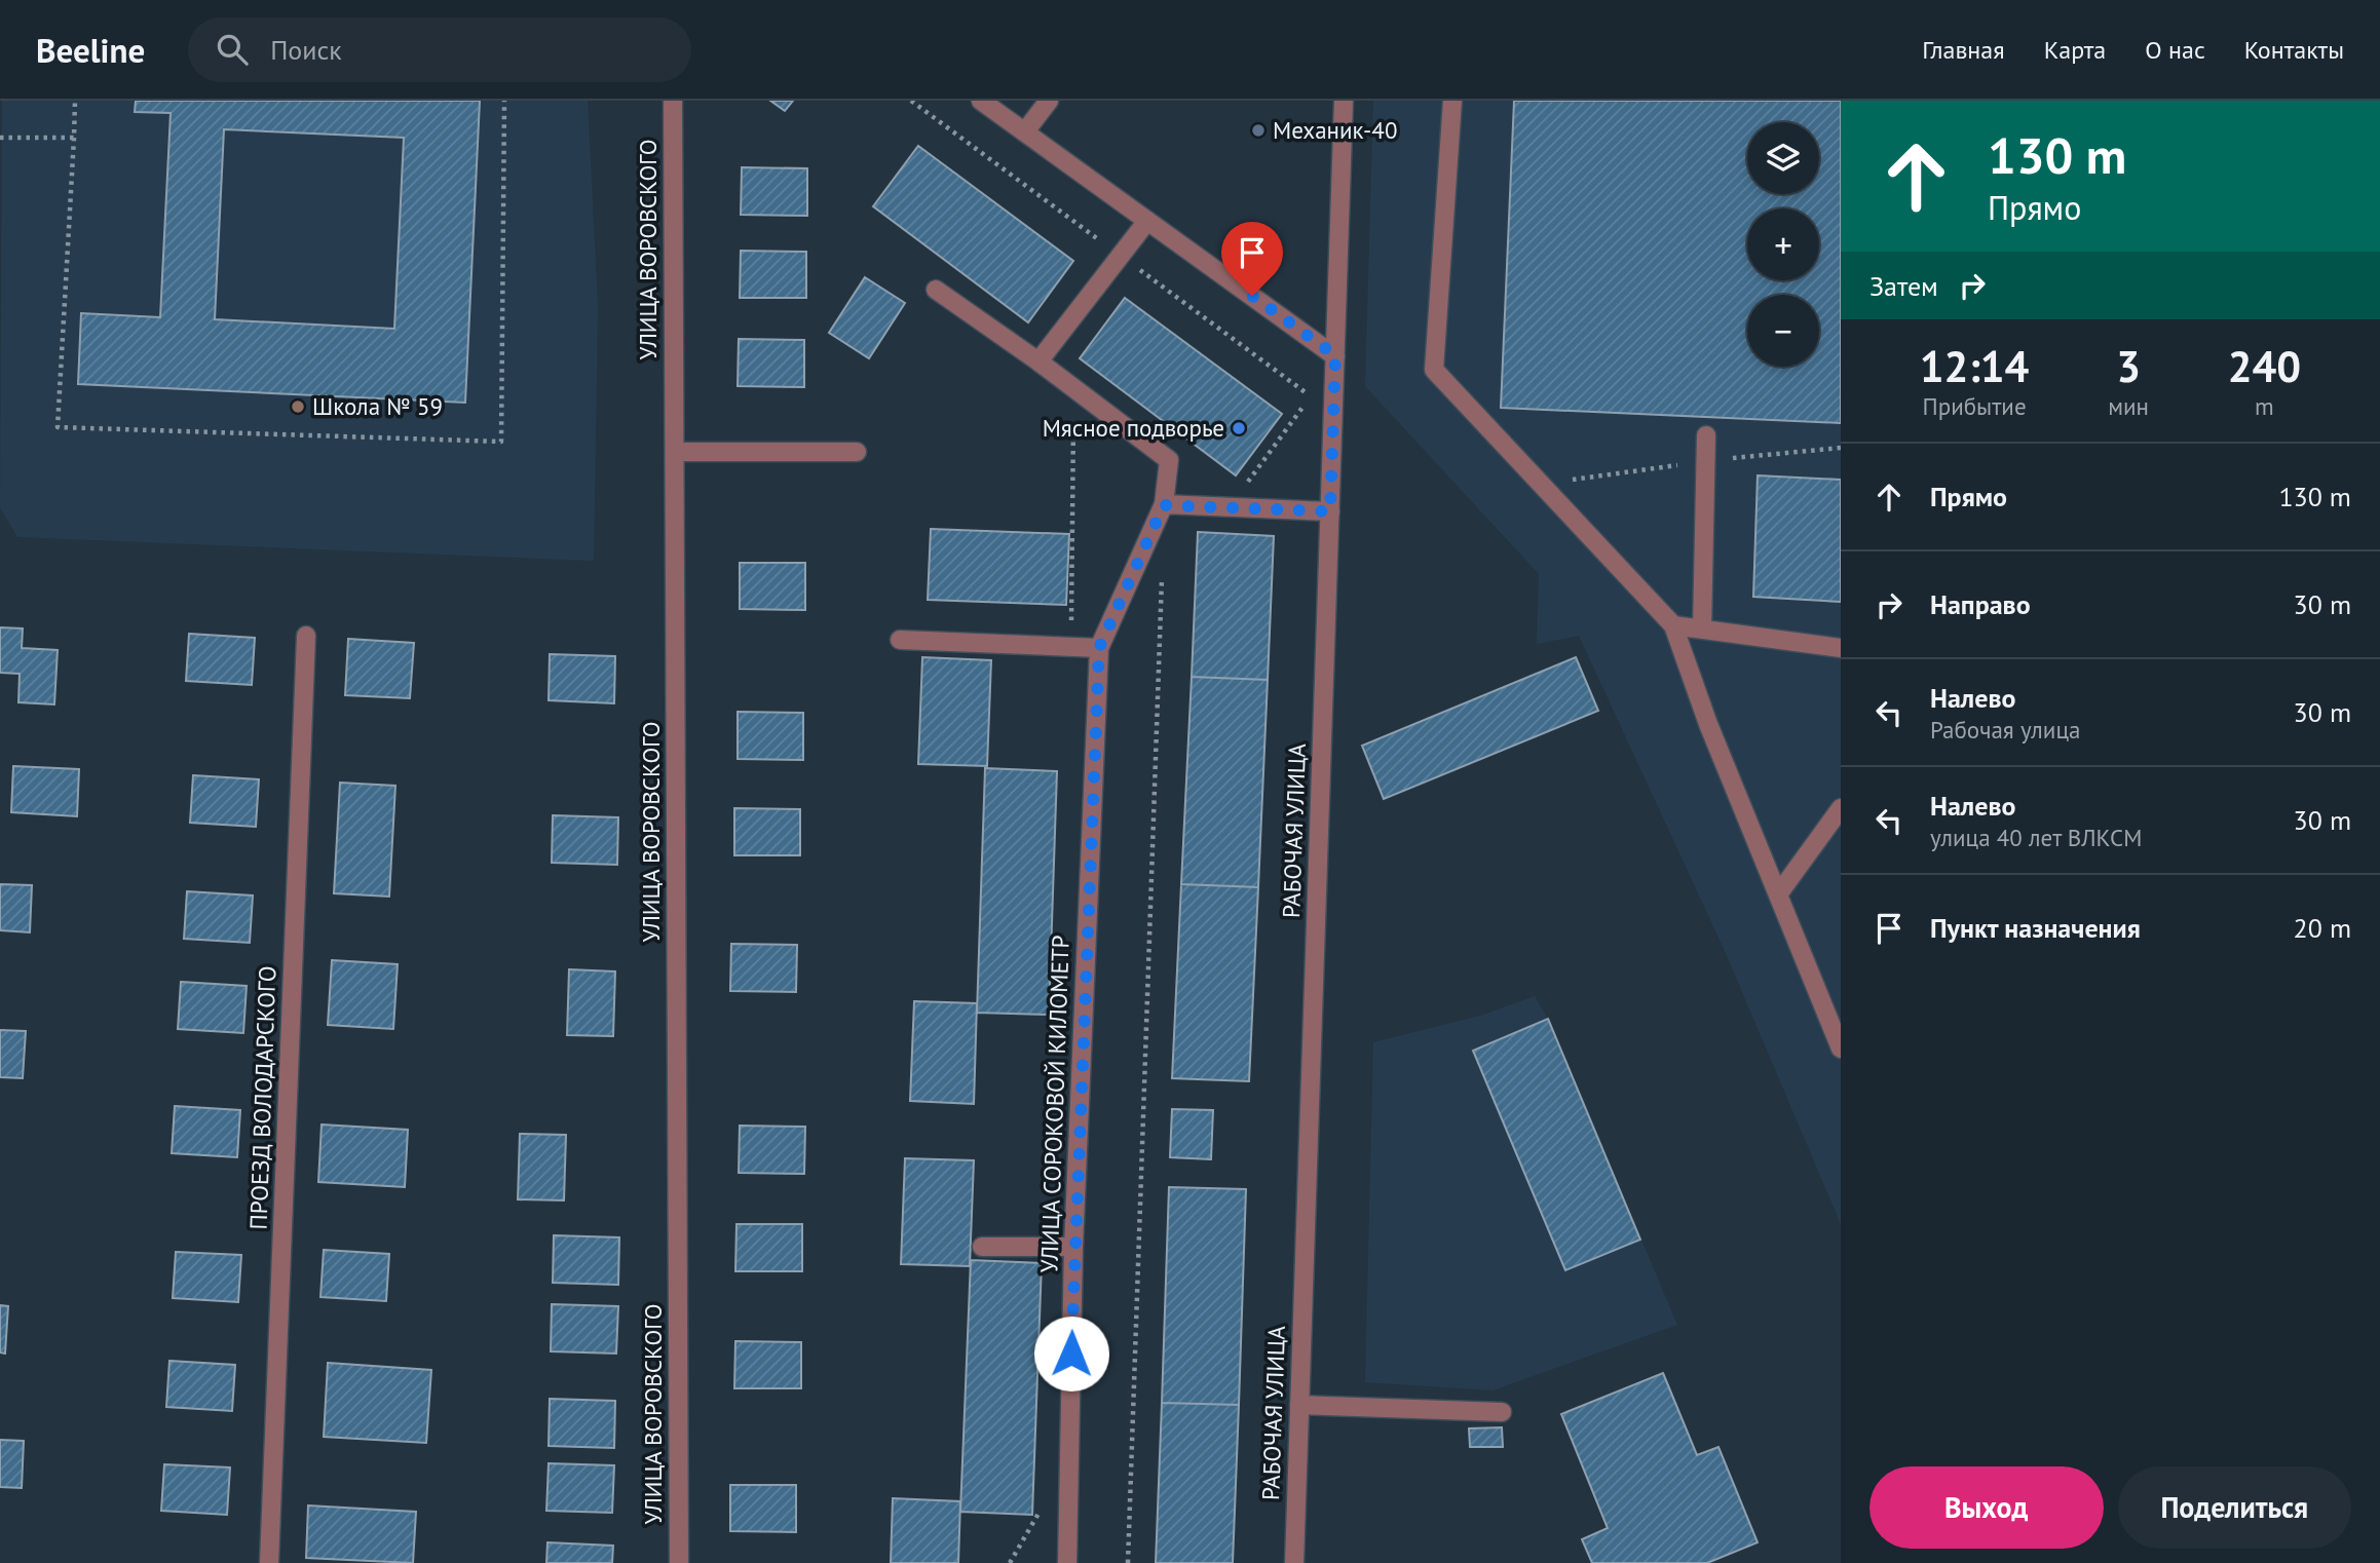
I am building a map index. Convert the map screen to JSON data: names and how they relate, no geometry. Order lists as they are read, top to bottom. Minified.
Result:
{"streets":{"street":["УЛИЦА ВОРОВСКОГО","РАБОЧАЯ УЛИЦА","ПРОЕЗД ВОЛОДАРСКОГО","УЛИЦА СОРОКОВОЙ КИЛОМЕТР"]},"places":["Механик-40","Школа № 59","Мясное подворье"],"page":{"header":"Beeline","search":"Поиск","nav":["Главная","Карта","О нас","Контакты"],"turn":["130 m","Прямо"],"map_buttons":["+","−"],"then":"Затем","eta":["12:14","Прибытие","3","мин","240","m"],"list":[{"name":"Прямо","value":"130 m"},{"name":"Направо","value":"30 m"},{"name":"Налево","note":"Рабочая улица","value":"30 m"},{"name":"Налево","note":"улица 40 лет ВЛКСМ","value":"30 m"},{"name":"Пункт назначения","value":"20 m"}],"buttons":["Выход","Поделиться"]}}
